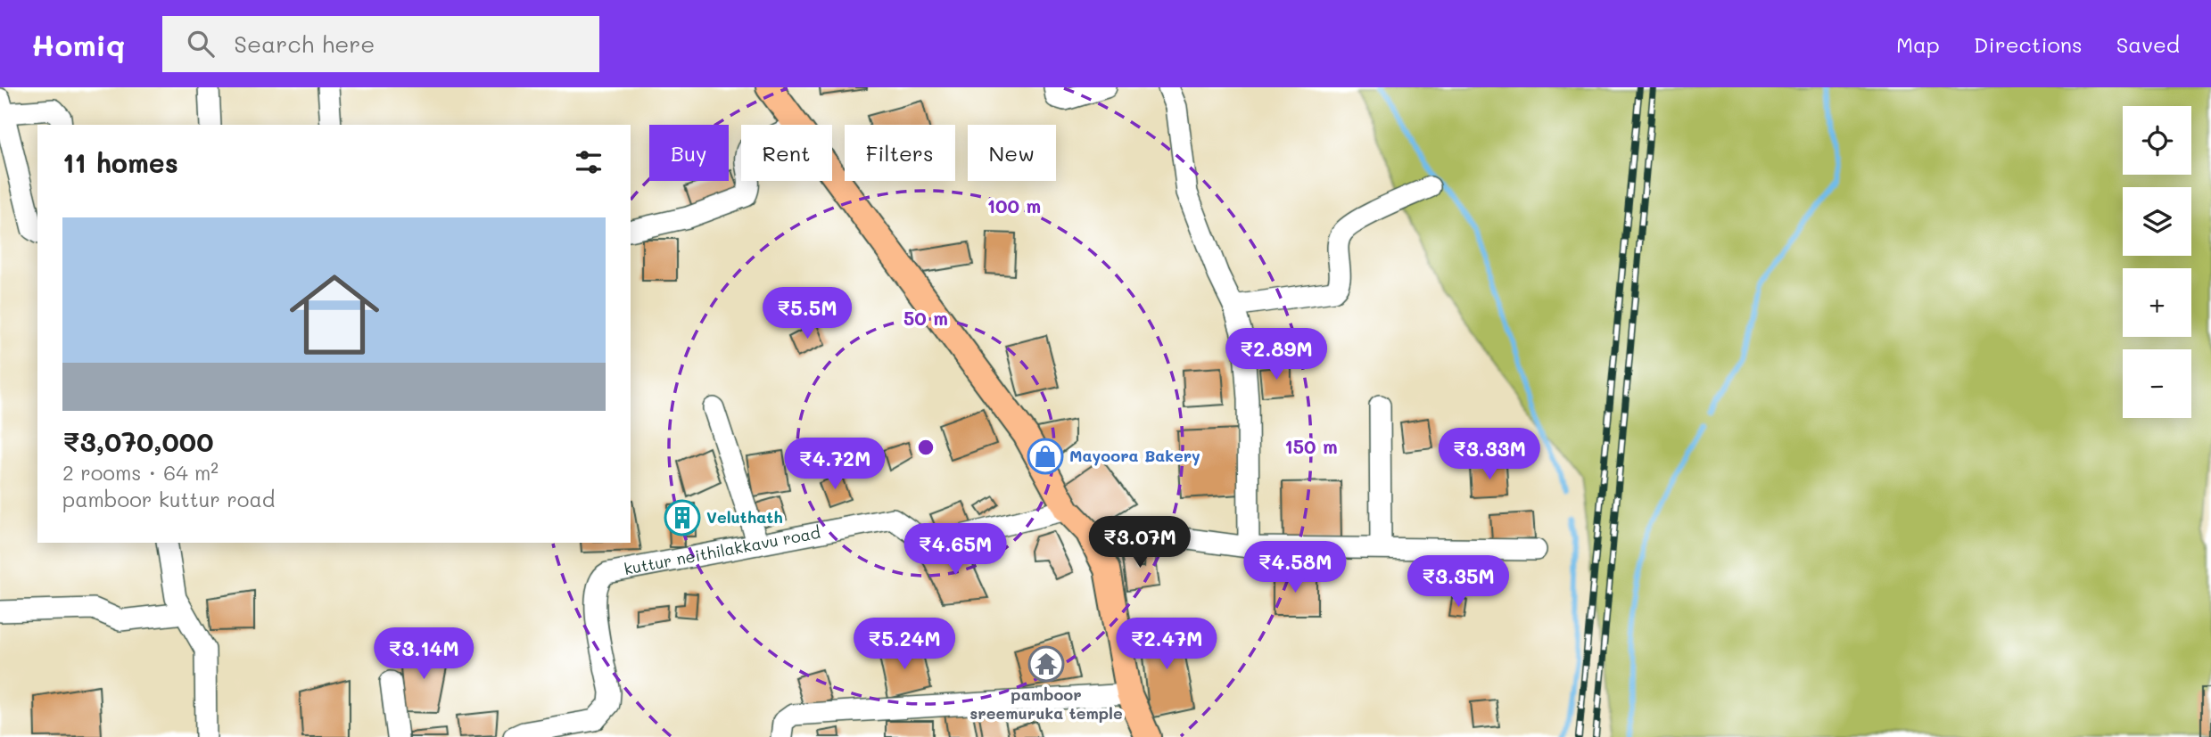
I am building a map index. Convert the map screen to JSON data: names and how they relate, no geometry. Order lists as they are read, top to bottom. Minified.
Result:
{"streets":{"street":["kuttur neithilakkavu road"]},"places":{"shop":["Mayoora Bakery"],"building":["Veluthath"],"temple":["pamboor sreemuruka temple"]},"page":{"header":"Homiq","search":"Search here","nav":["Map","Directions","Saved"],"map_buttons":["+","−"],"chip":["Buy","Rent","Filters","New"],"heading":"11 homes","list":[{"name":"₹3,070,000","note":"2 rooms · 64 m² · pamboor kuttur road"}],"price":["₹5.5M","₹2.89M","₹3.33M","₹4.72M","₹3.07M","₹4.65M","₹4.58M","₹3.35M","₹5.24M","₹2.47M","₹3.14M"]},"rings":["100 m","50 m","150 m"]}
